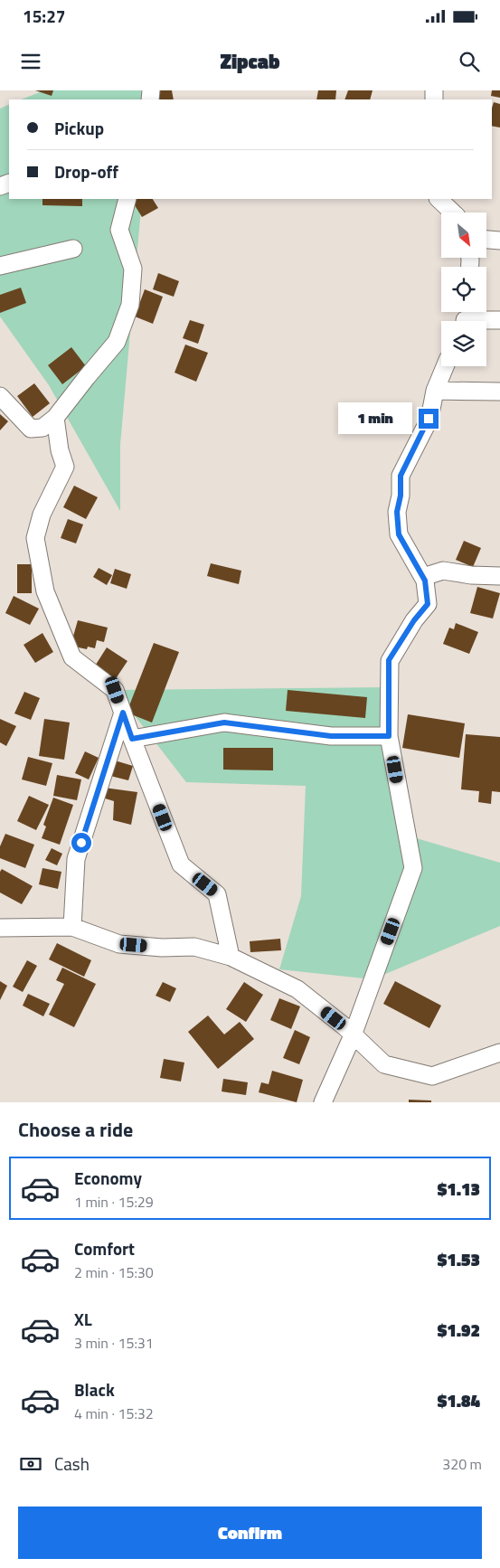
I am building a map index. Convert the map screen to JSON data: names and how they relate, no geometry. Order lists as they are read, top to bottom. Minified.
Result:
{"north":"bottom right","page":{"status":"15:27","header":"Zipcab","banner":["Pickup","Drop-off"],"bubble":"1 min","heading":"Choose a ride","list":[{"name":"Economy","note":"1 min · 15:29","value":"$1.13"},{"name":"Comfort","note":"2 min · 15:30","value":"$1.53"},{"name":"XL","note":"3 min · 15:31","value":"$1.92"},{"name":"Black","note":"4 min · 15:32","value":"$1.84"}],"pay":["Cash","320 m"],"buttons":"Confirm"}}
